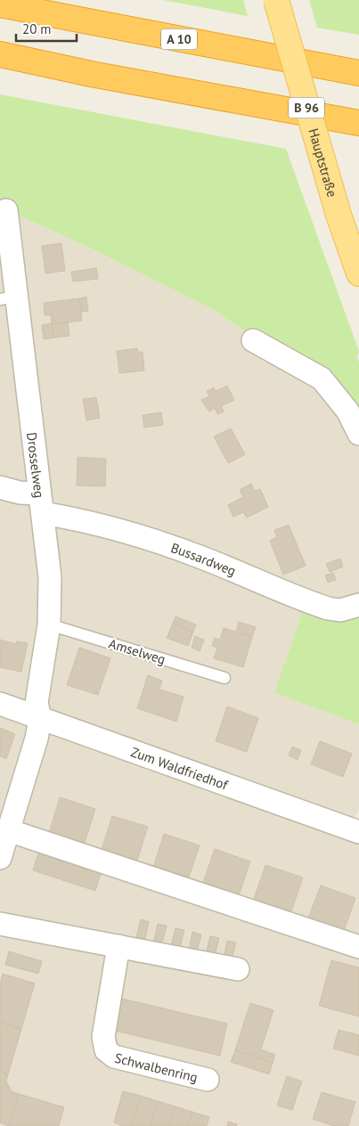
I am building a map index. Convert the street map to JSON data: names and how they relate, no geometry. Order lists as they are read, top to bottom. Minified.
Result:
{"streets":{"highway":["A 10"],"main road":["B 96","Hauptstraße"],"street":["Drosselweg","Bussardweg","Zum Waldfriedhof","Schwalbenring"],"lane":["Amselweg"]},"crossings":[["Drosselweg","Bussardweg"],["Drosselweg","Amselweg"],["Drosselweg","Zum Waldfriedhof"]],"scale_bar":"20 m"}
